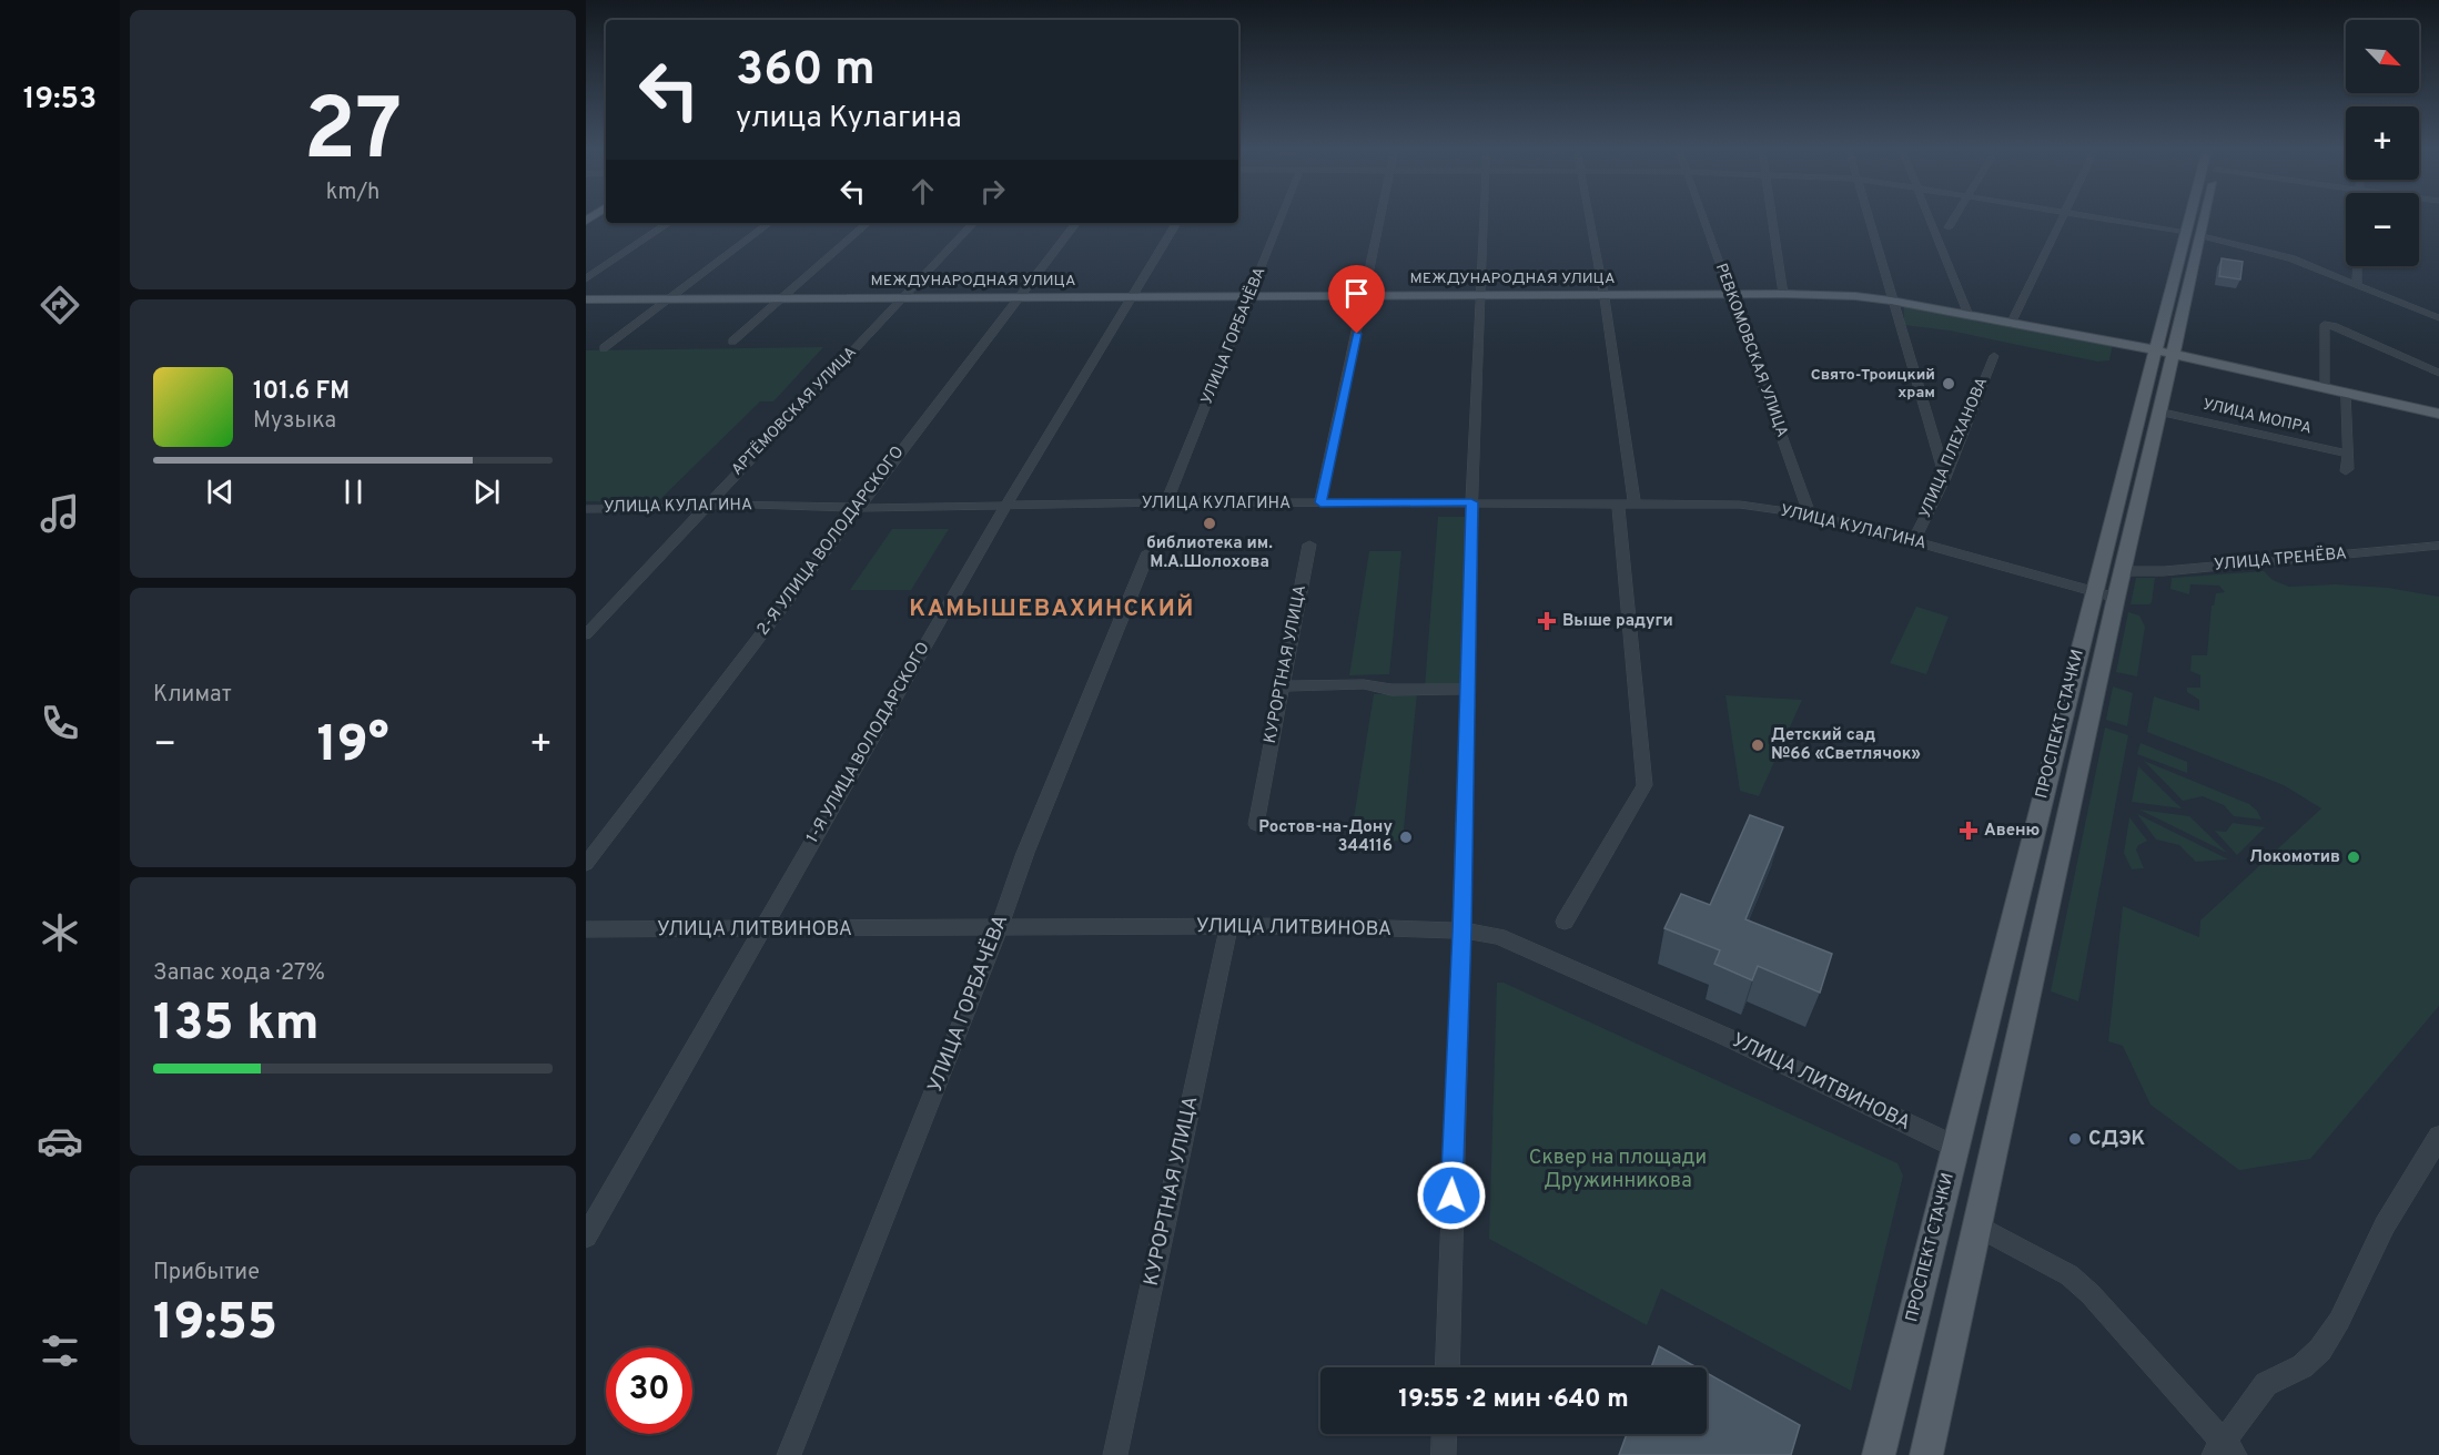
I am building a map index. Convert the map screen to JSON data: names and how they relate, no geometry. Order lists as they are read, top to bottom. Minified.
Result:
{"streets":{"main road":["МЕЖДУНАРОДНАЯ УЛИЦА","ПРОСПЕКТ СТАЧКИ"],"street":["УЛИЦА ГОРБАЧЁВА","РЕВКОМОВСКАЯ УЛИЦА","АРТЁМОВСКАЯ УЛИЦА","УЛИЦА МОПРА","УЛИЦА ПЛЕХАНОВА","УЛИЦА КУЛАГИНА","2-Я УЛИЦА ВОЛОДАРСКОГО","УЛИЦА ТРЕНЁВА","КУРОРТНАЯ УЛИЦА","1-Я УЛИЦА ВОЛОДАРСКОГО","УЛИЦА ЛИТВИНОВА"]},"crossings":[["МЕЖДУНАРОДНАЯ УЛИЦА","УЛИЦА ГОРБАЧЁВА"],["МЕЖДУНАРОДНАЯ УЛИЦА","РЕВКОМОВСКАЯ УЛИЦА"],["МЕЖДУНАРОДНАЯ УЛИЦА","АРТЁМОВСКАЯ УЛИЦА"],["МЕЖДУНАРОДНАЯ УЛИЦА","2-Я УЛИЦА ВОЛОДАРСКОГО"],["МЕЖДУНАРОДНАЯ УЛИЦА","ПРОСПЕКТ СТАЧКИ"],["МЕЖДУНАРОДНАЯ УЛИЦА","1-Я УЛИЦА ВОЛОДАРСКОГО"],["УЛИЦА ГОРБАЧЁВА","УЛИЦА КУЛАГИНА"],["УЛИЦА ГОРБАЧЁВА","УЛИЦА ЛИТВИНОВА"],["РЕВКОМОВСКАЯ УЛИЦА","УЛИЦА КУЛАГИНА"],["АРТЁМОВСКАЯ УЛИЦА","УЛИЦА КУЛАГИНА"],["УЛИЦА МОПРА","ПРОСПЕКТ СТАЧКИ"],["УЛИЦА ПЛЕХАНОВА","УЛИЦА КУЛАГИНА"],["УЛИЦА КУЛАГИНА","2-Я УЛИЦА ВОЛОДАРСКОГО"],["УЛИЦА КУЛАГИНА","ПРОСПЕКТ СТАЧКИ"],["УЛИЦА КУЛАГИНА","1-Я УЛИЦА ВОЛОДАРСКОГО"],["УЛИЦА ТРЕНЁВА","ПРОСПЕКТ СТАЧКИ"],["КУРОРТНАЯ УЛИЦА","УЛИЦА ЛИТВИНОВА"],["ПРОСПЕКТ СТАЧКИ","УЛИЦА ЛИТВИНОВА"],["1-Я УЛИЦА ВОЛОДАРСКОГО","УЛИЦА ЛИТВИНОВА"]],"districts":["КАМЫШЕВАХИНСКИЙ"],"parks":["Сквер на площади Дружинникова"],"places":{"other":["Свято-Троицкий храм","библиотека им. М.А.Шолохова","Детский сад №66 «Светлячок»","Ростов-на-Дону 344116","Локомотив","СДЭК"],"health":["Выше радуги","Авеню"]},"north":"bottom right","page":{"tabs":"19:53","tile":[["27","km/h"],"Климат",["Запас хода · 27%","135 km"],["Прибытие","19:55"]],"map_buttons":["+","−"],"turn":["360 m","улица Кулагина"],"song":["101.6 FM","Музыка"],"heat":["−","19°","+"],"limit":"30","trip":"19:55 · 2 мин · 640 m"}}
